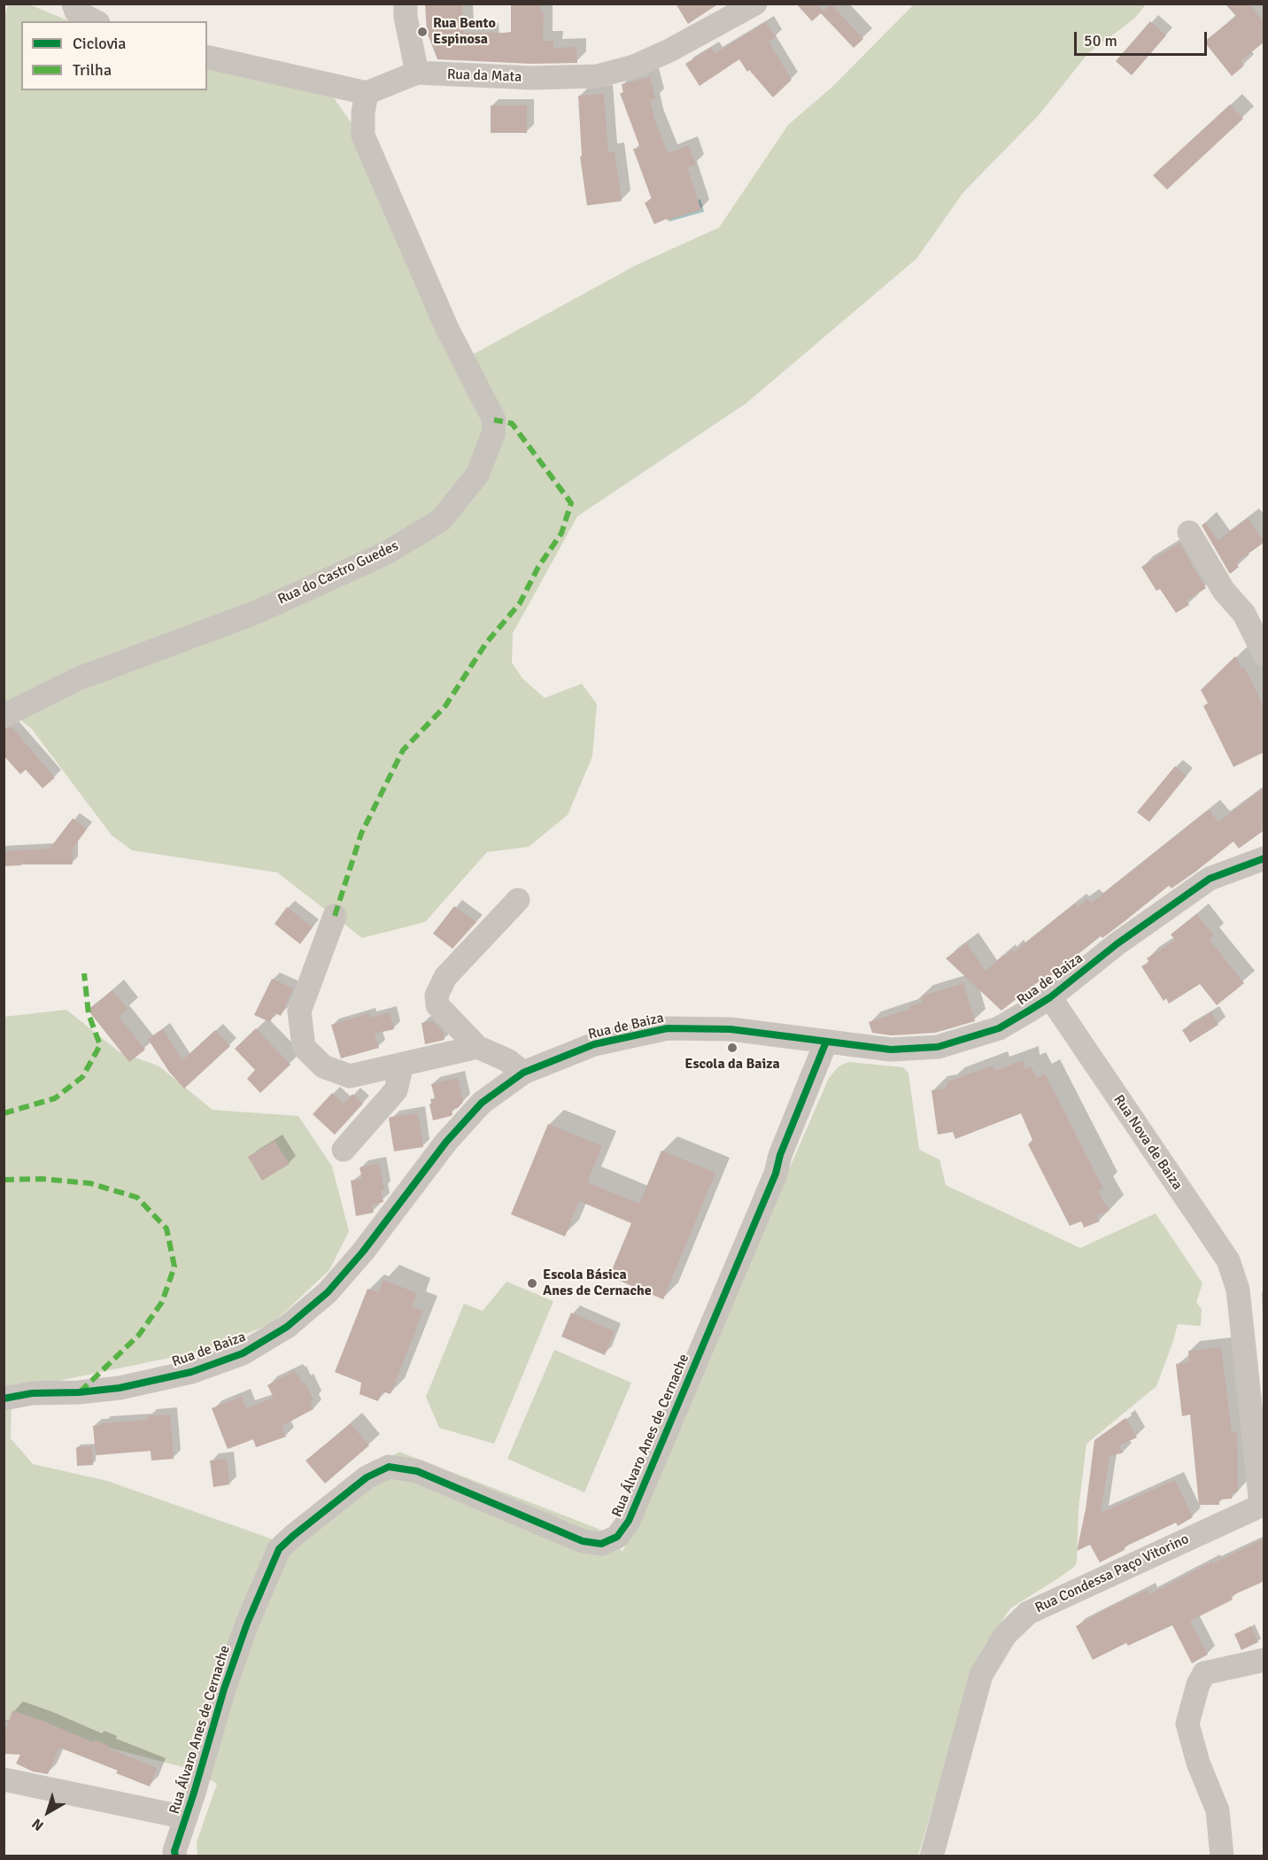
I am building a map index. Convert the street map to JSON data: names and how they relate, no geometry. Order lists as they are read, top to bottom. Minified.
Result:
{"streets":{"street":["Rua da Mata","Rua do Castro Guedes","Rua de Baiza","Rua Nova de Baiza","Rua Álvaro Anes de Cernache","Rua Condessa Paço Vitorino"]},"crossings":[["Rua da Mata","Rua do Castro Guedes"],["Rua de Baiza","Rua Nova de Baiza"],["Rua de Baiza","Rua Álvaro Anes de Cernache"],["Rua Nova de Baiza","Rua Condessa Paço Vitorino"]],"places":["Rua Bento Espinosa","Escola da Baiza","Escola Básica Anes de Cernache"],"legend":["Ciclovia","Trilha"],"scale_bar":"50 m","north":"bottom left"}
